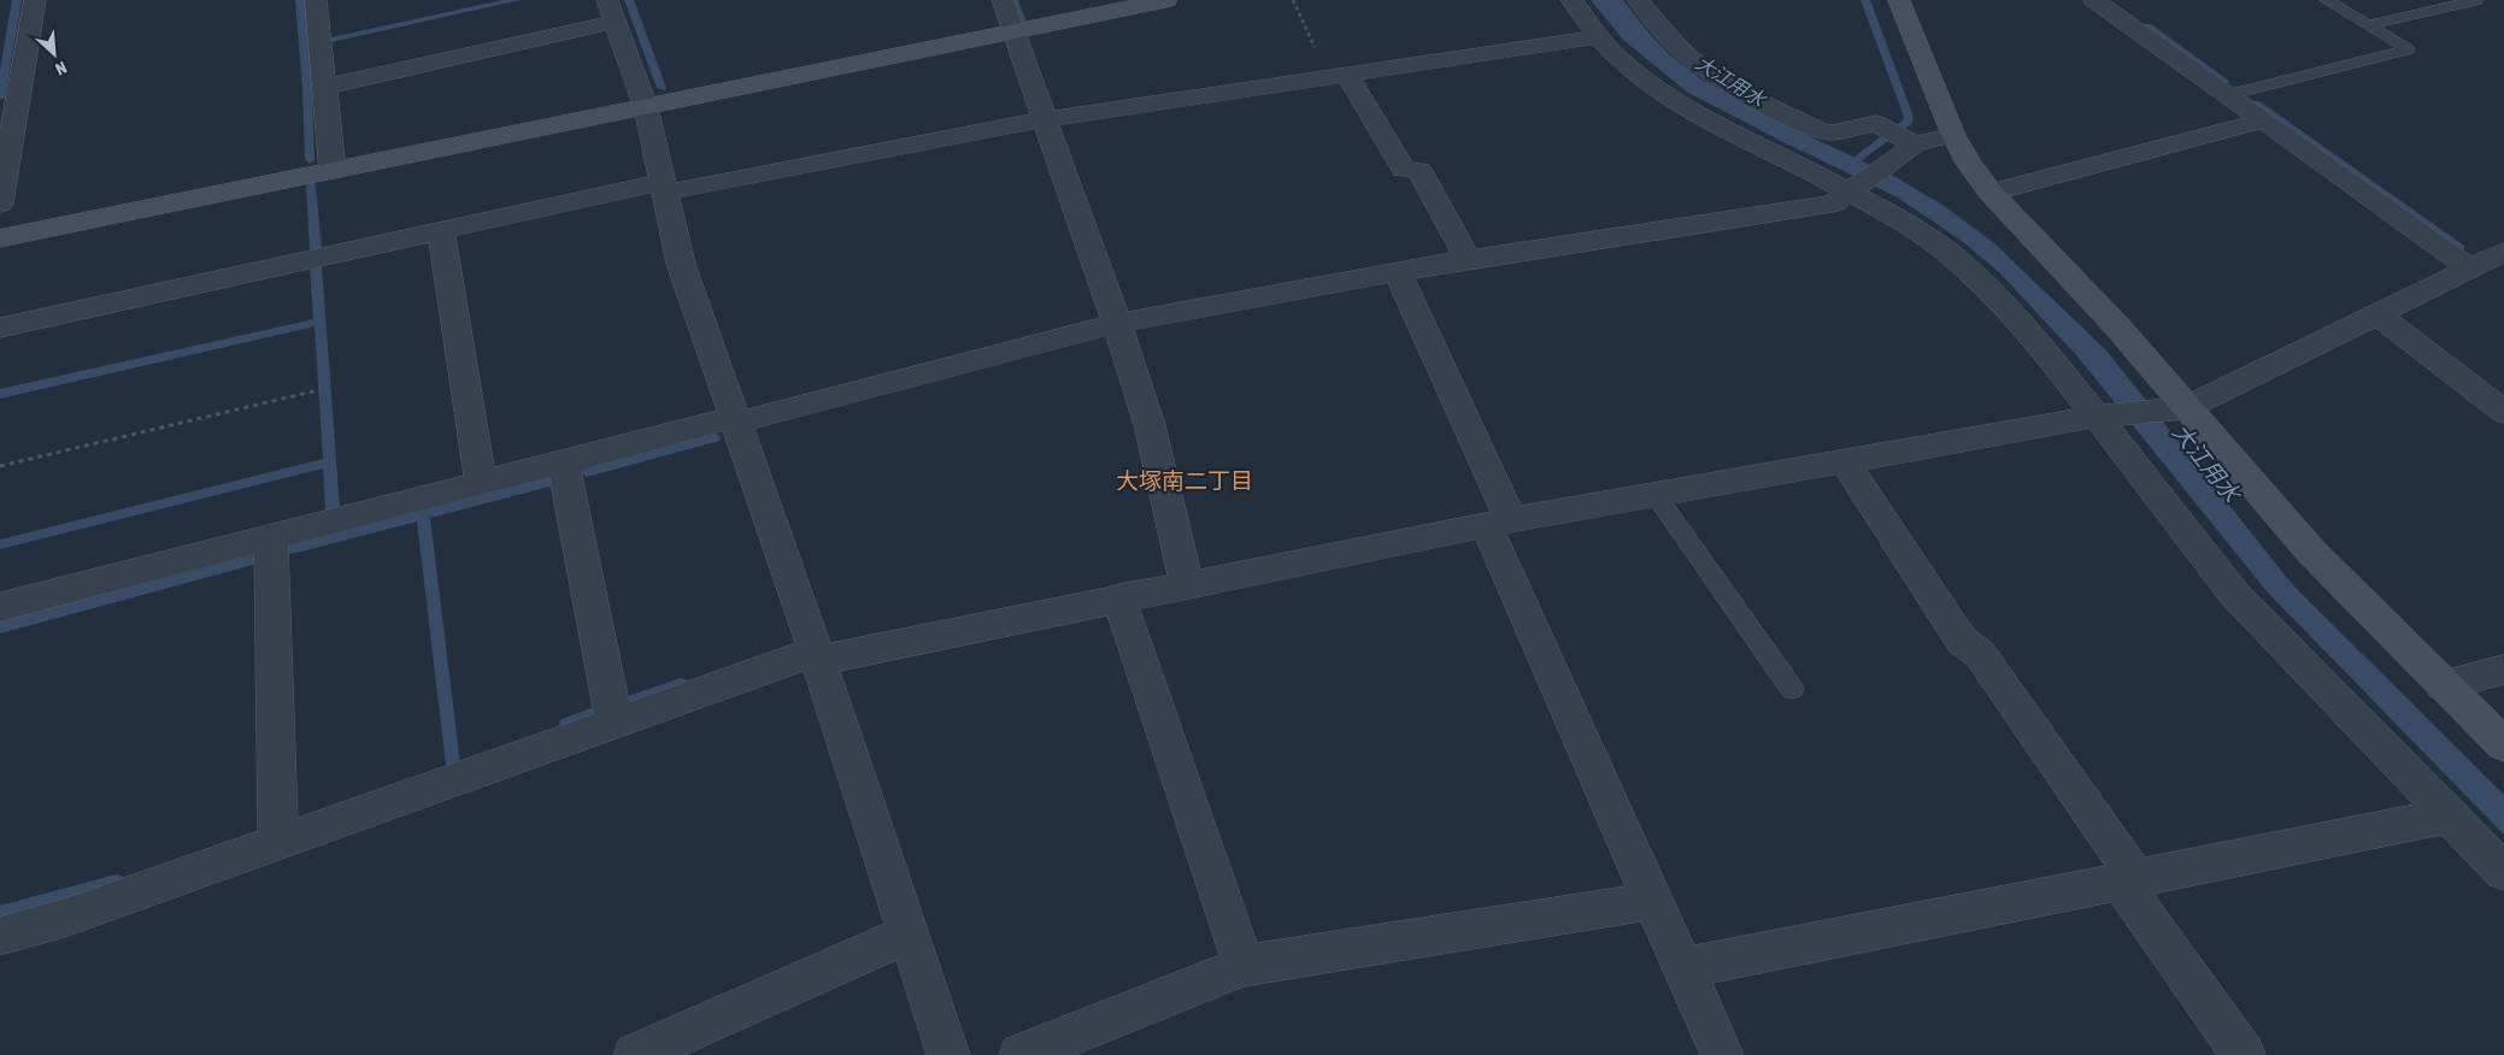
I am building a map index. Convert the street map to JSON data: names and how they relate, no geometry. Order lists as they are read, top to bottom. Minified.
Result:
{"districts":["大塚南二丁目"],"water":["大江用水"],"north":"bottom right"}
